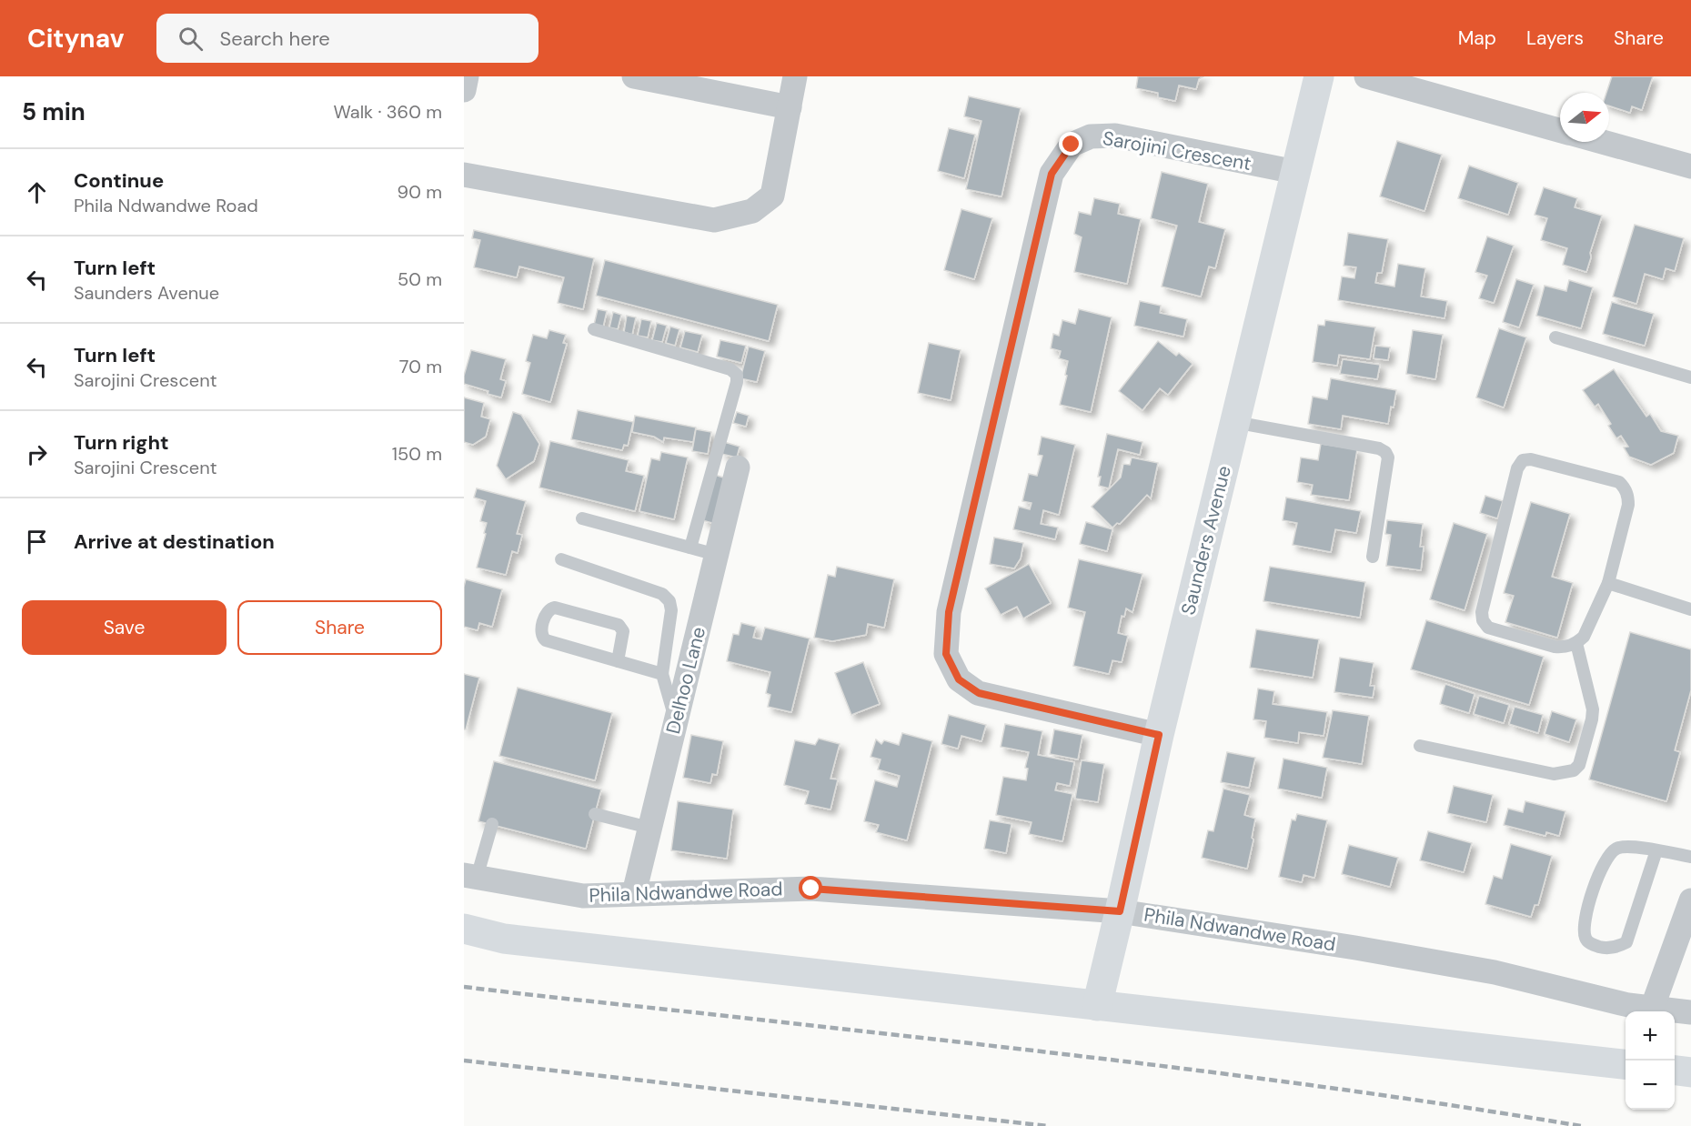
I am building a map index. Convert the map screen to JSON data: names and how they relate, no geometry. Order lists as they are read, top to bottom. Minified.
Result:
{"streets":{"street":["Sarojini Crescent","Saunders Avenue","Delhoo Lane","Phila Ndwandwe Road"]},"crossings":[["Sarojini Crescent","Saunders Avenue"],["Saunders Avenue","Phila Ndwandwe Road"],["Delhoo Lane","Phila Ndwandwe Road"]],"north":"right","page":{"header":"Citynav","search":"Search here","nav":["Map","Layers","Share"],"heading":["5 min","Walk · 360 m"],"list":[["Continue","Phila Ndwandwe Road","90 m"],["Turn left","Saunders Avenue","50 m"],["Turn left","Sarojini Crescent","70 m"],["Turn right","Sarojini Crescent","150 m"],"Arrive at destination"],"buttons":["Save","Share"],"map_buttons":["+","−"]}}
